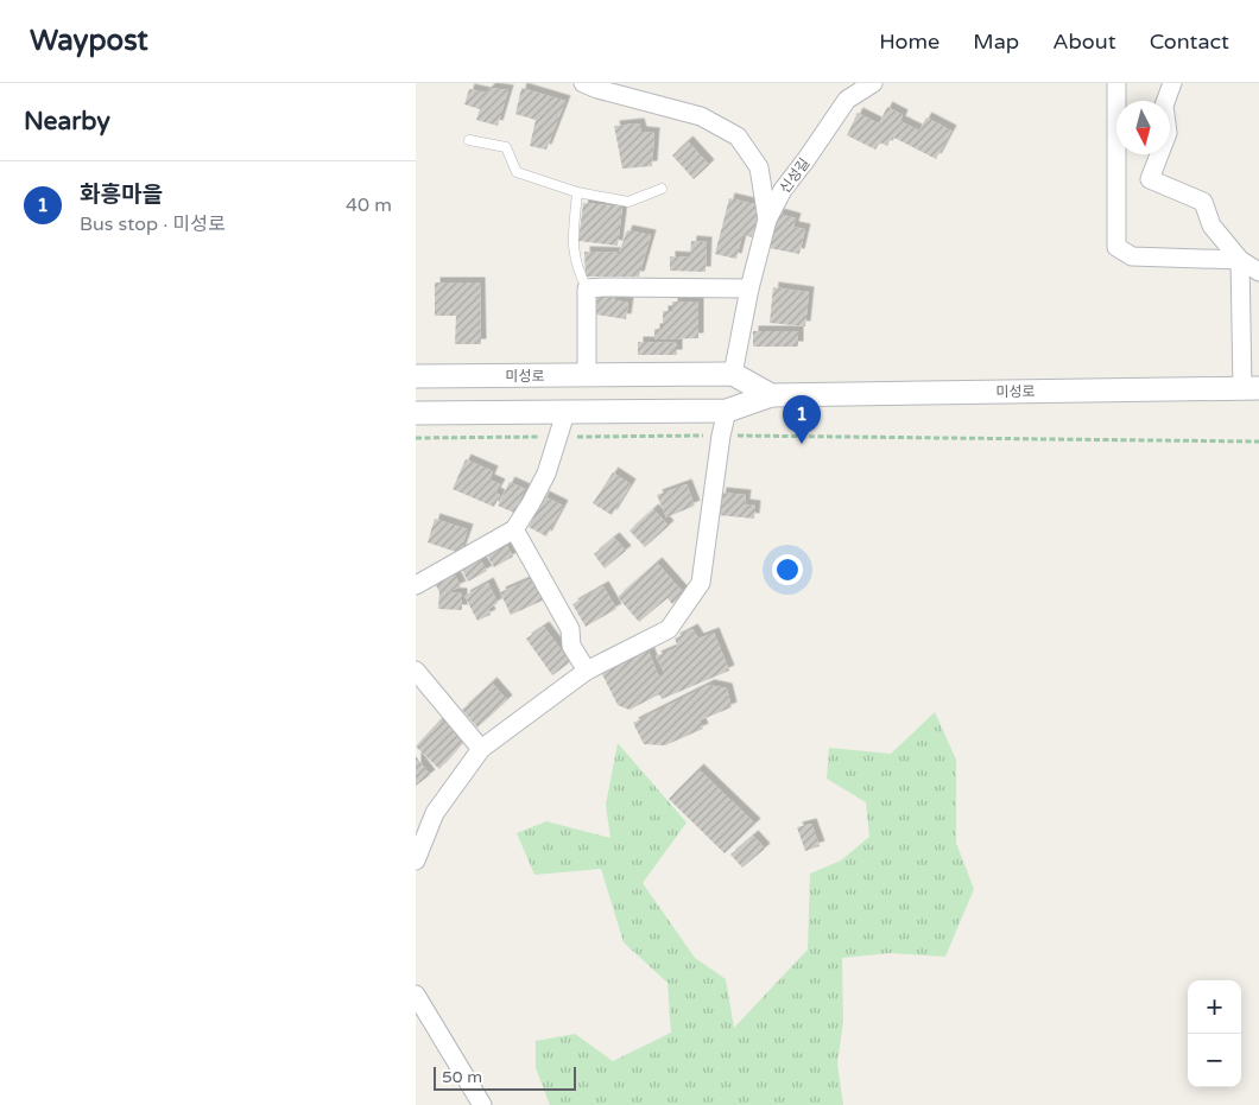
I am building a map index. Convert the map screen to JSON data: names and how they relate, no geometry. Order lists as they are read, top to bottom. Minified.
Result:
{"streets":{"street":["신성길","미성로"]},"crossings":[["신성길","미성로"]],"scale_bar":"50 m","north":"bottom","page":{"header":"Waypost","nav":["Home","Map","About","Contact"],"heading":"Nearby","list":[{"mark":"1","name":"화흥마을","note":"Bus stop · 미성로","value":"40 m"}],"pins":"1","map_buttons":["+","−"],"scale":"50 m"}}
